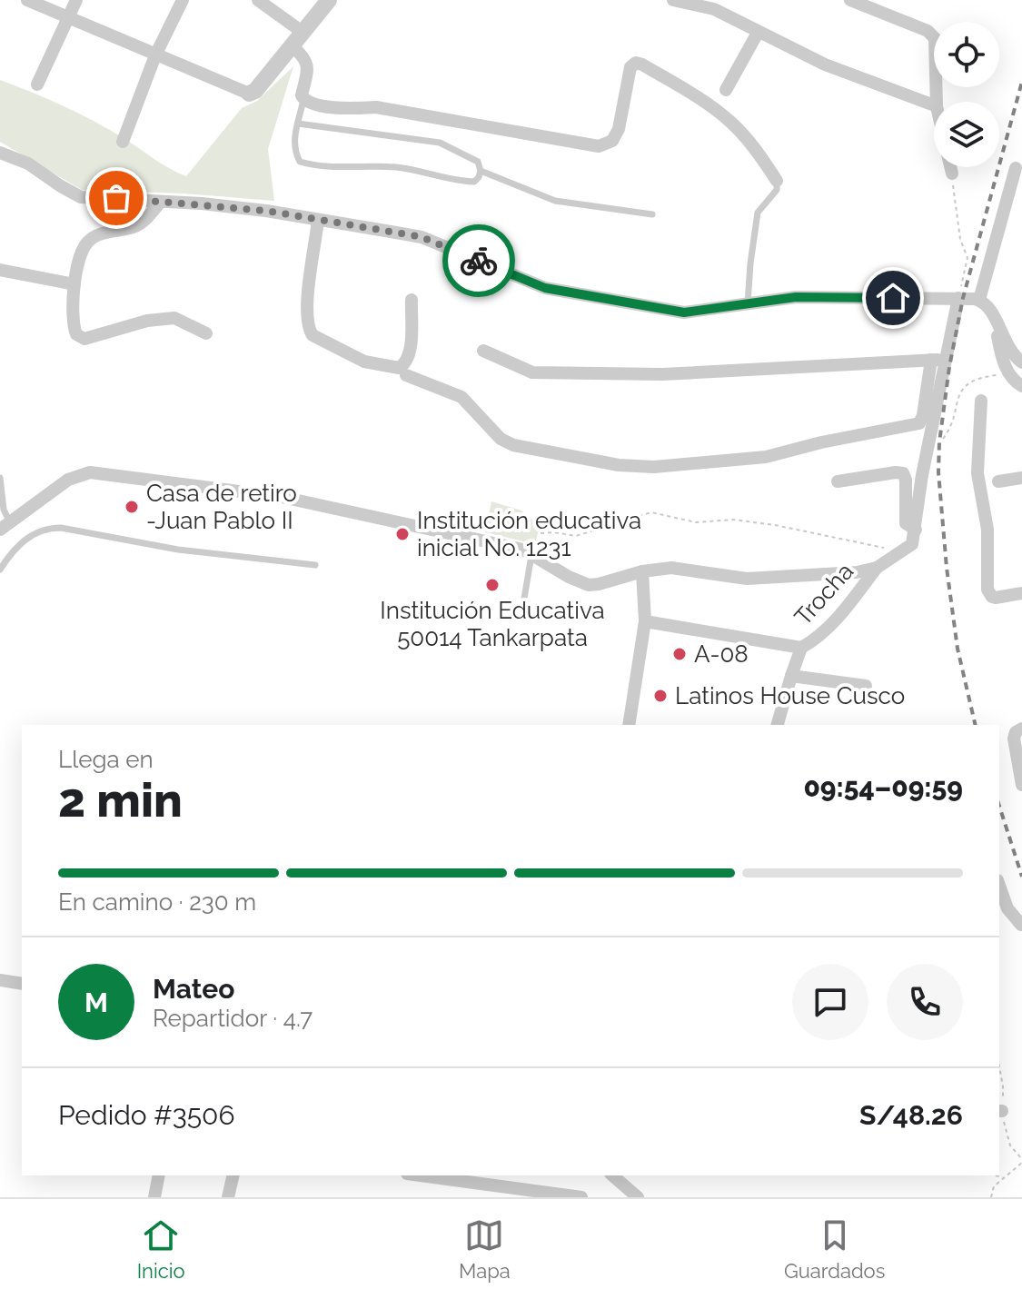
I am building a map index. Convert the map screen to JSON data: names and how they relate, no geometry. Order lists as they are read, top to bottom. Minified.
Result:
{"streets":{"street":["Trocha"]},"places":["Casa de retiro -Juan Pablo II","Institución educativa inicial No. 1231","Institución Educativa 50014 Tankarpata","A-08","Latinos House Cusco"],"page":{"heading":["2 min","Llega en","09:54–09:59"],"panel":["Mateo","Repartidor · 4.7","Pedido #3506","S/48.26"],"bar":"En camino · 230 m","round":"M","tabs":["Inicio","Mapa","Guardados"]}}
